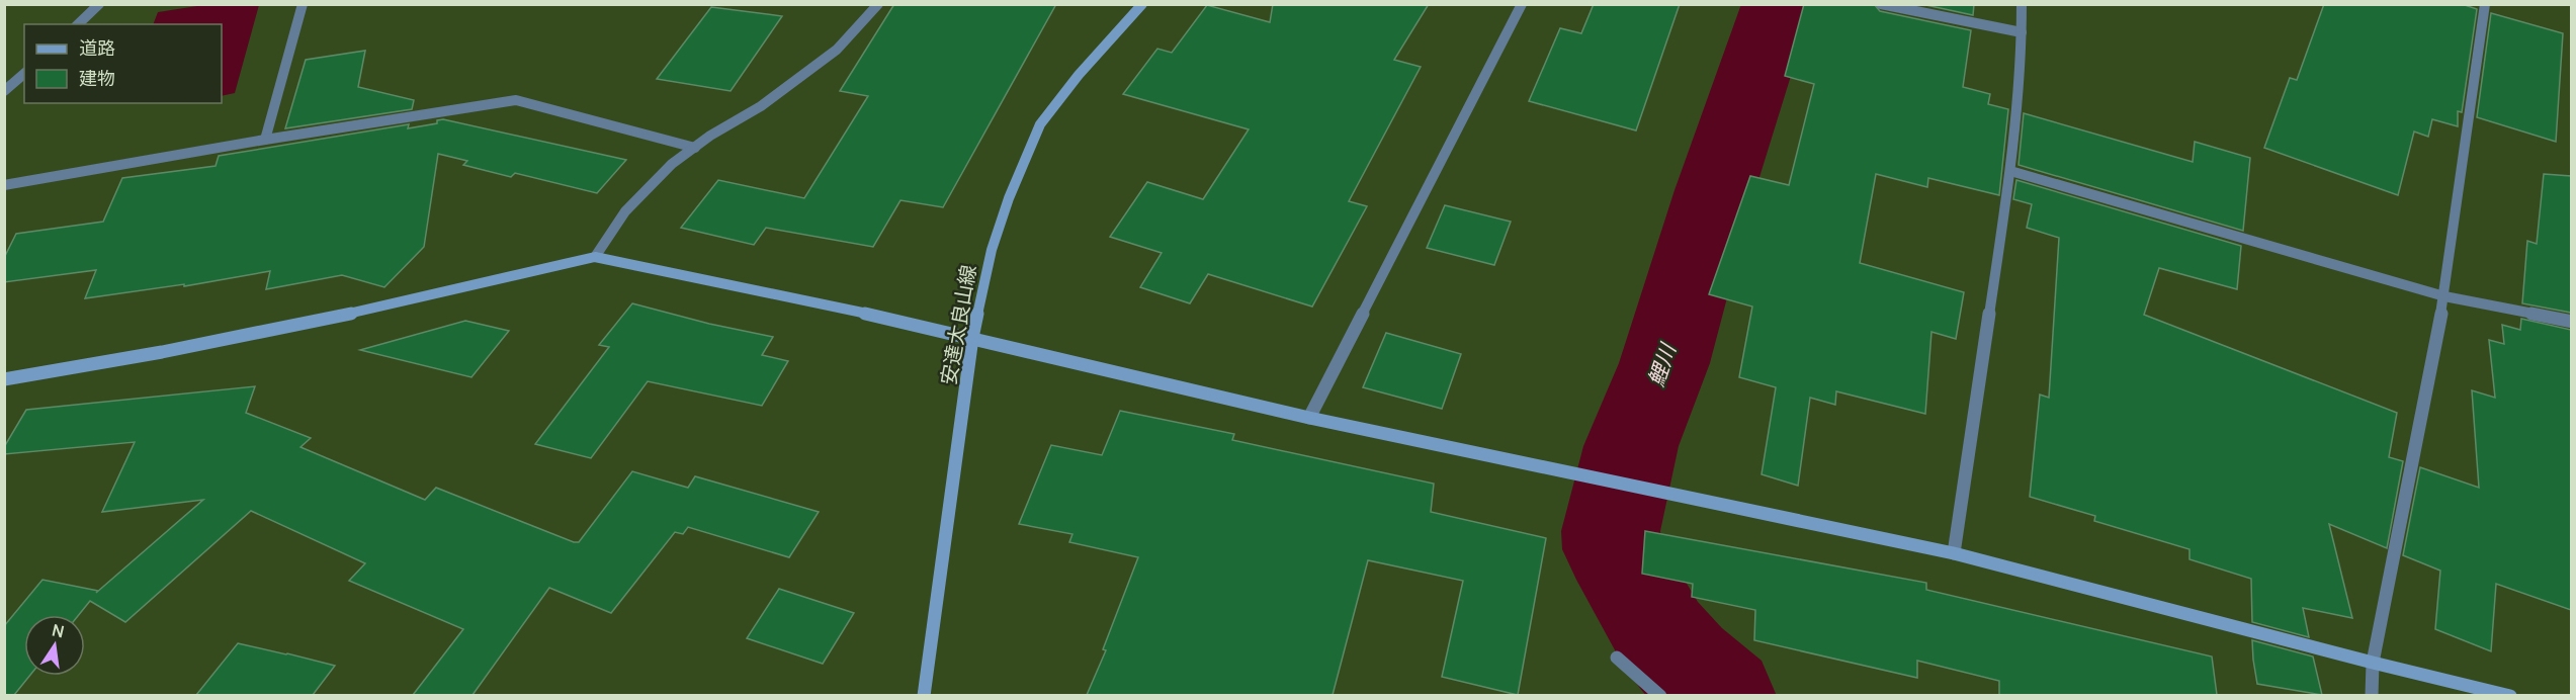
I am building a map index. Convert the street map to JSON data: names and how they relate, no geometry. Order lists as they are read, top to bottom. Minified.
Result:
{"streets":{"street":["安達太良山線"]},"water":["鯉川"],"legend":["道路","建物"],"north":"top"}
